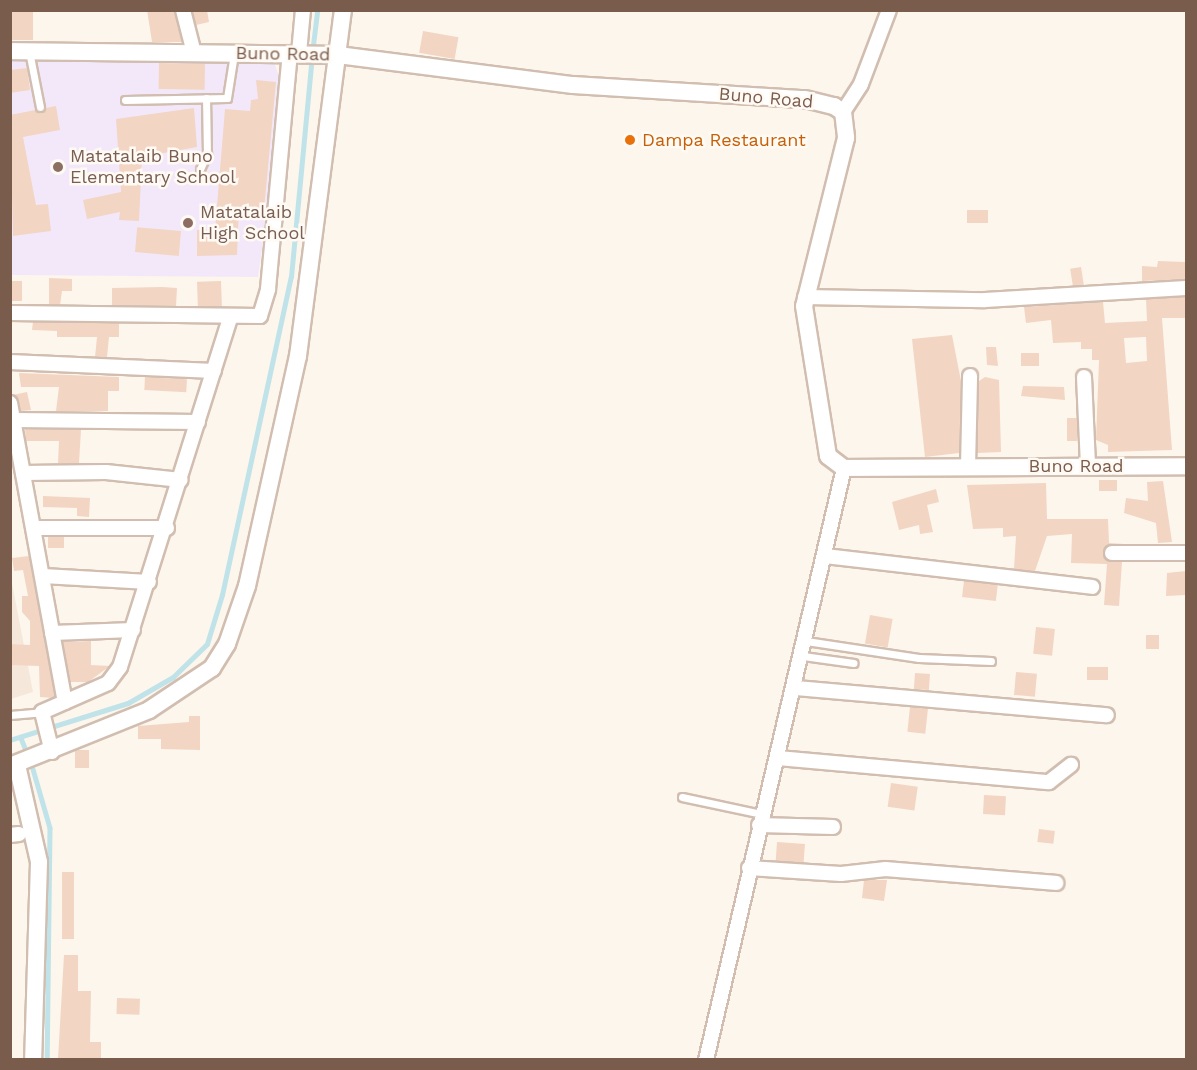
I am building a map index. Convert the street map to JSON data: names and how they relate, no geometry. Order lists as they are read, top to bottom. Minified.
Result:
{"streets":{"street":["Buno Road"]},"places":["Dampa Restaurant","Matatalaib Buno Elementary School","Matatalaib High School"]}
